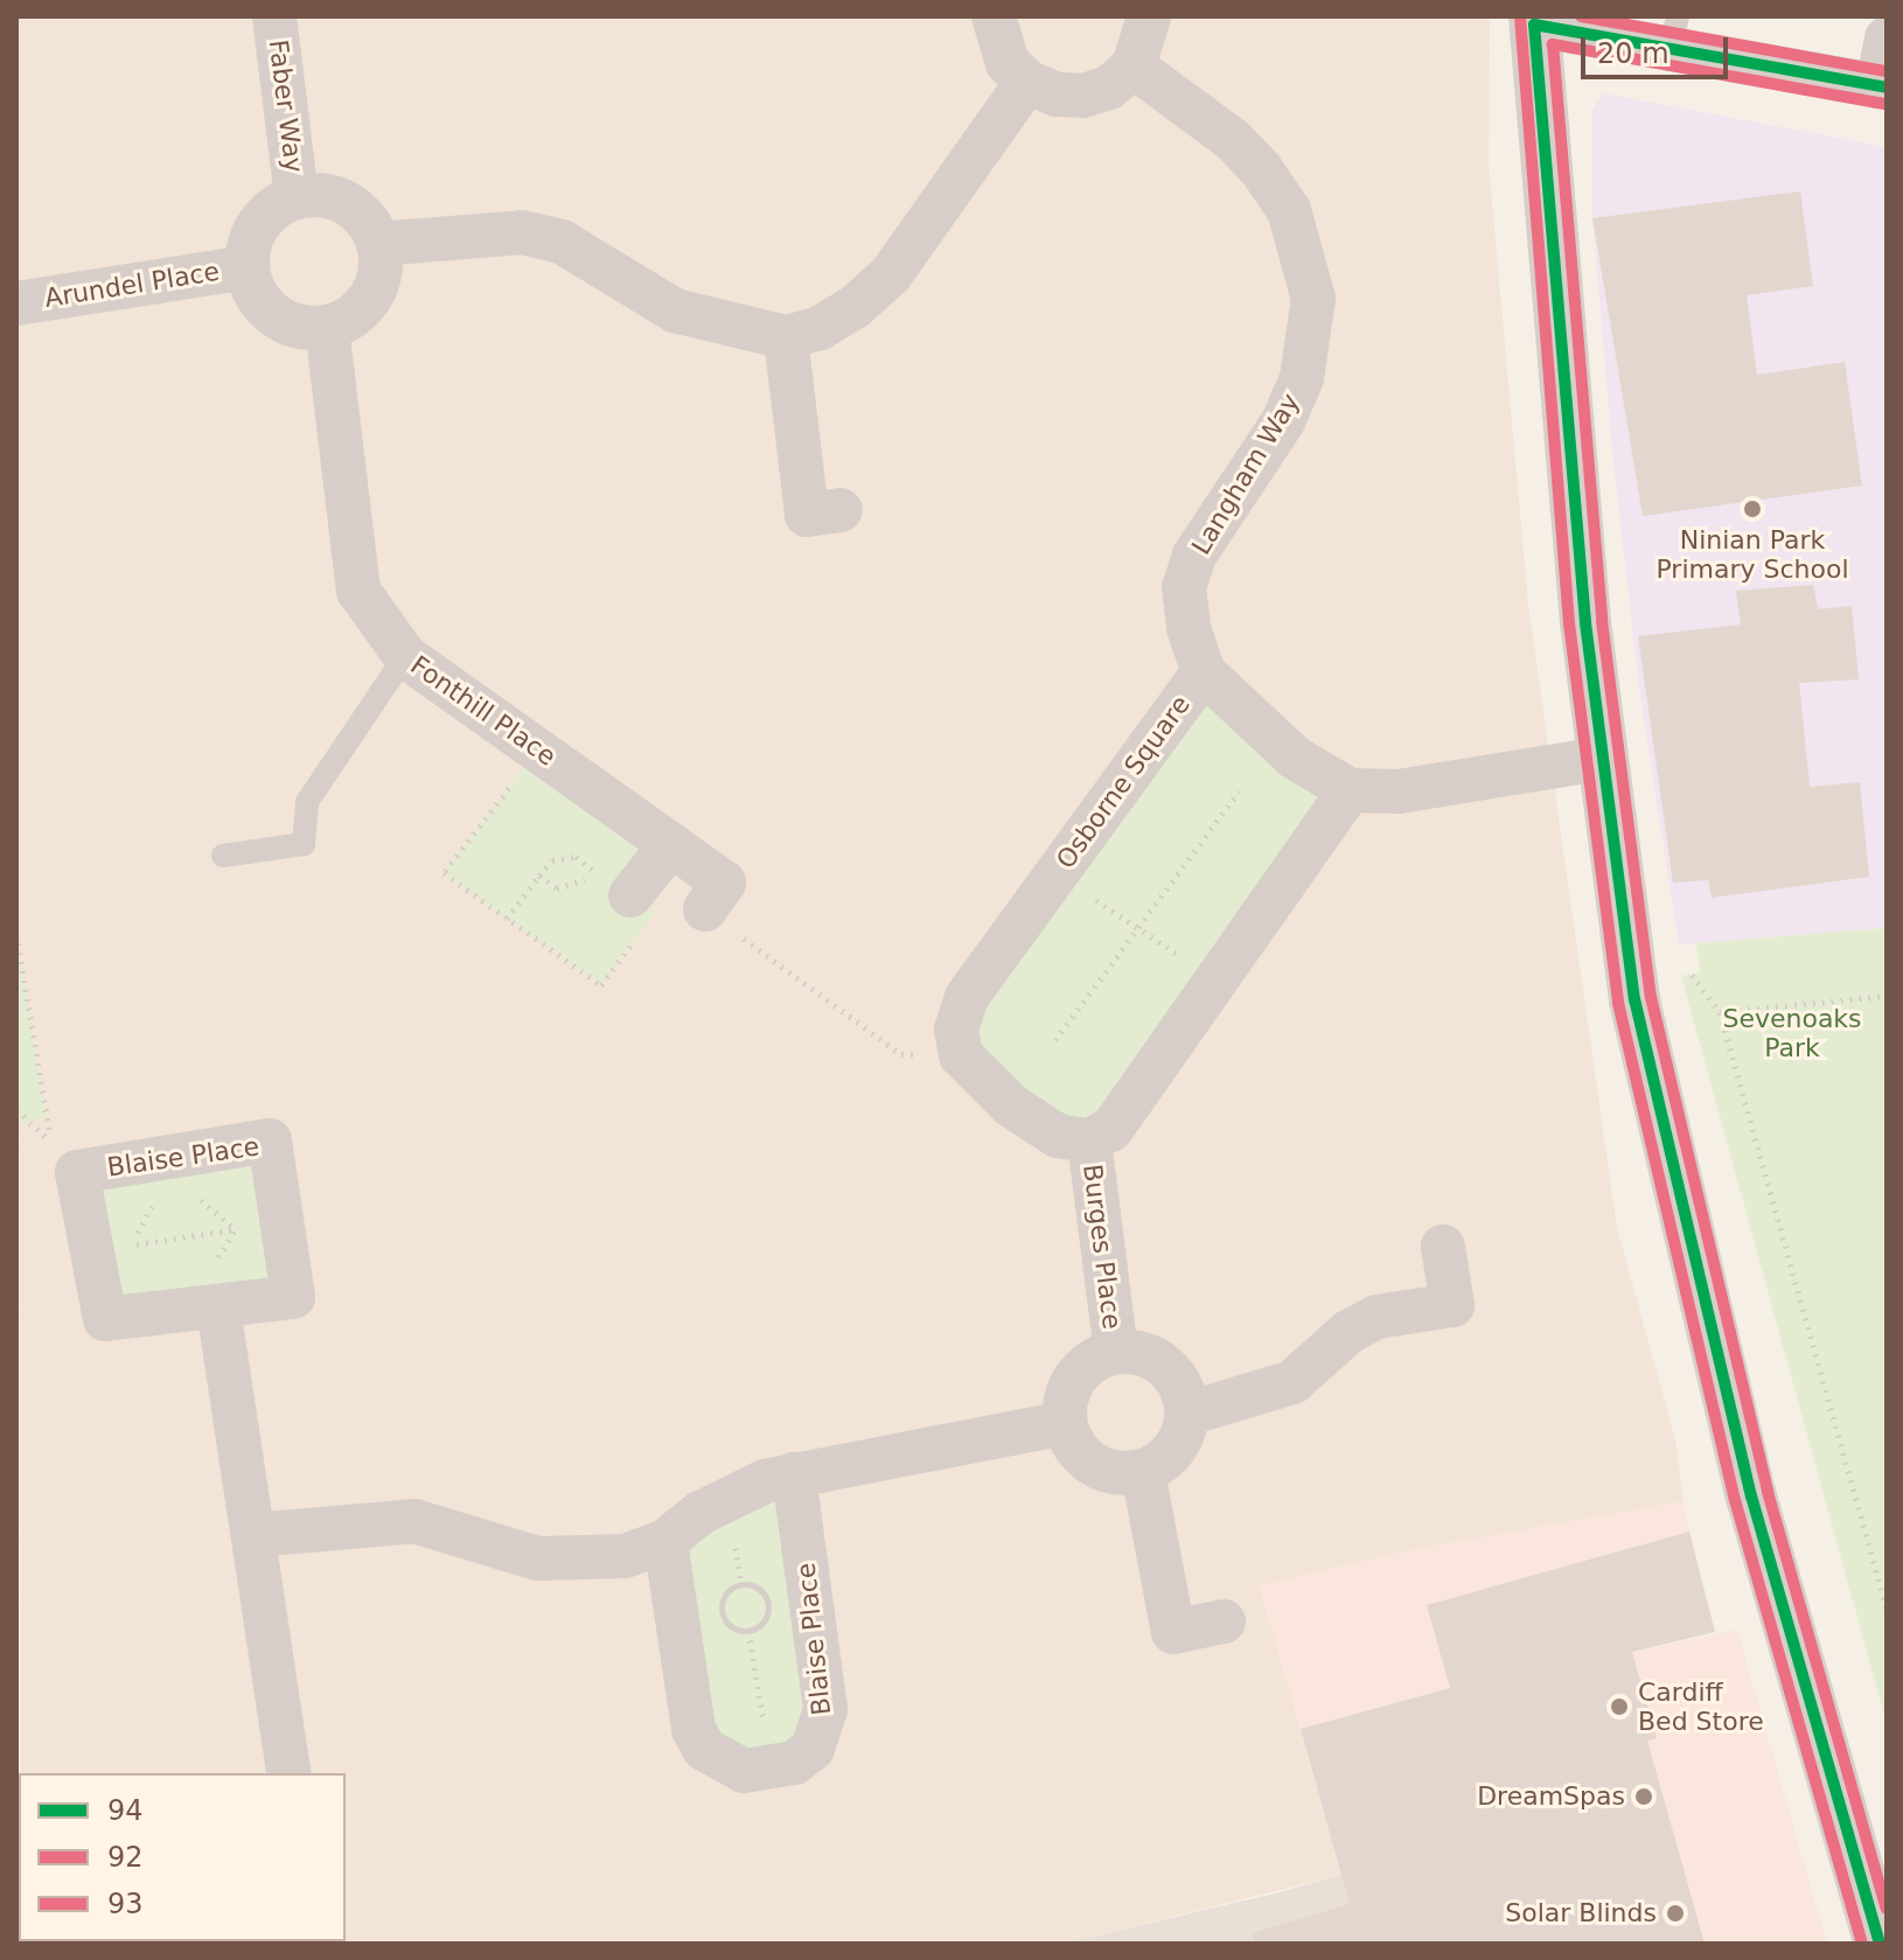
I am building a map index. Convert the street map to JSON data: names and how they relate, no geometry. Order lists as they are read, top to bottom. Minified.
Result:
{"streets":{"street":["Faber Way","Arundel Place","Langham Way","Fonthill Place","Osborne Square","Blaise Place","Burges Place"]},"crossings":[["Faber Way","Arundel Place"],["Faber Way","Fonthill Place"],["Arundel Place","Fonthill Place"],["Langham Way","Osborne Square"]],"parks":["Sevenoaks Park"],"places":["Ninian Park Primary School","Cardiff Bed Store","DreamSpas","Solar Blinds"],"lines":["transit line 93","transit line 94","transit line 92"],"legend":["94","92","93"],"scale_bar":"20 m"}
